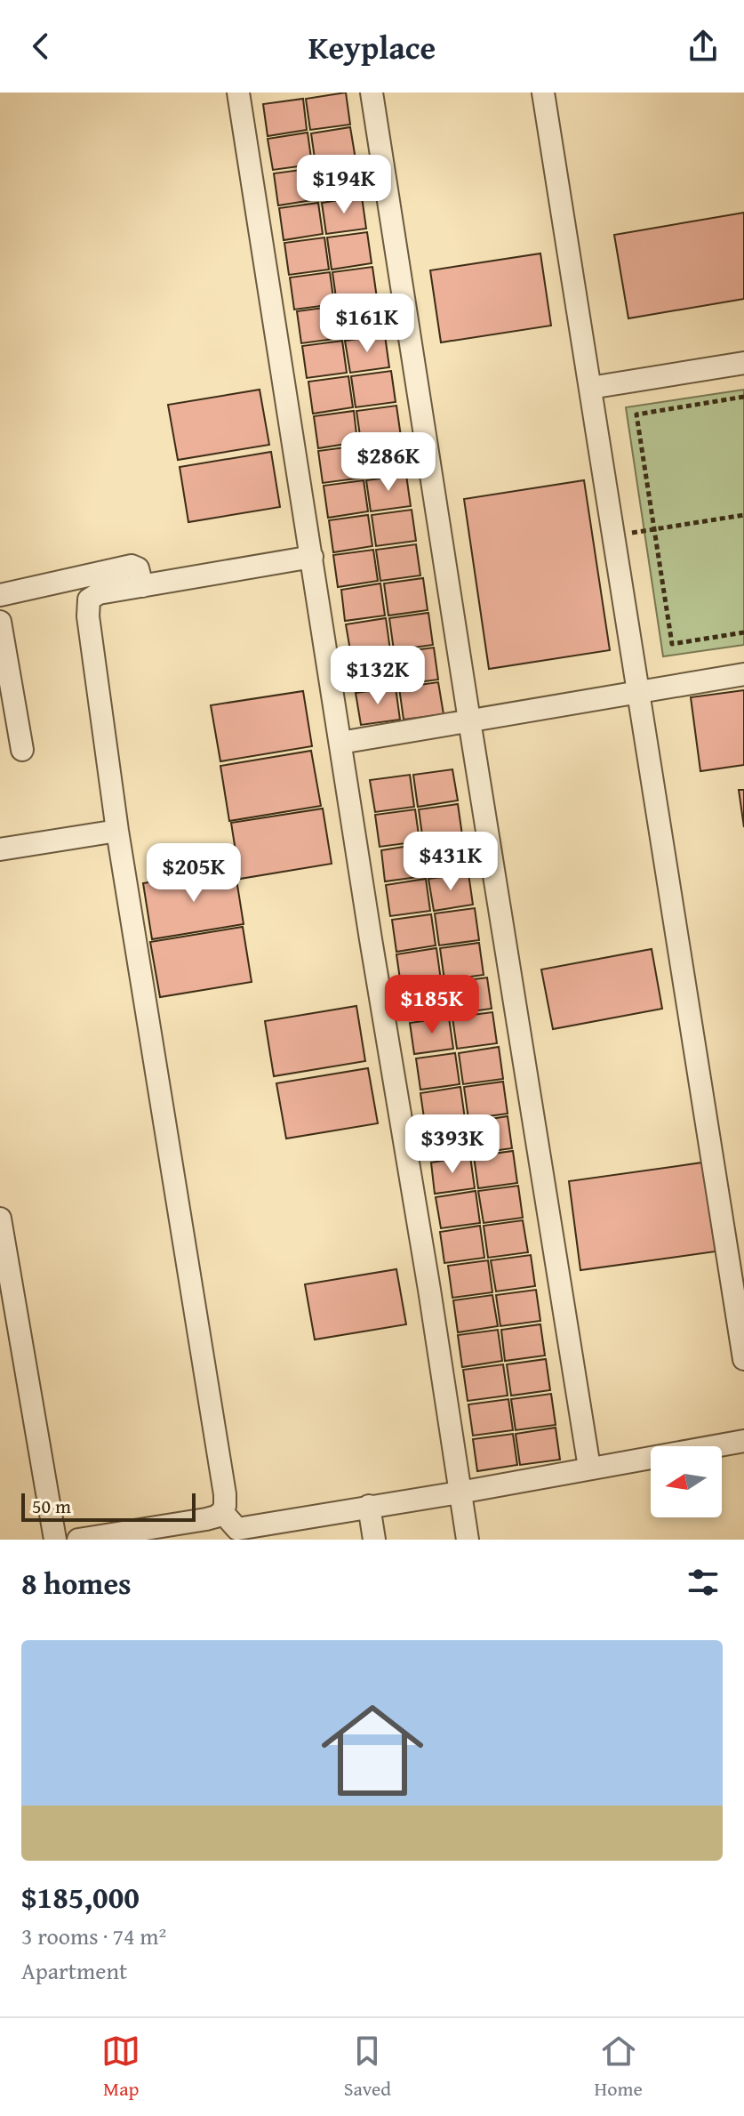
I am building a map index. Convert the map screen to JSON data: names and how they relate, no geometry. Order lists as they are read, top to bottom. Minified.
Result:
{"scale_bar":"50 m","north":"left","page":{"header":"Keyplace","price":["$194K","$161K","$286K","$132K","$431K","$205K","$185K","$393K"],"scale":"50 m","heading":"8 homes","list":[{"name":"$185,000","note":"3 rooms · 74 m² · Apartment"}],"tabs":["Map","Saved","Home"]}}
